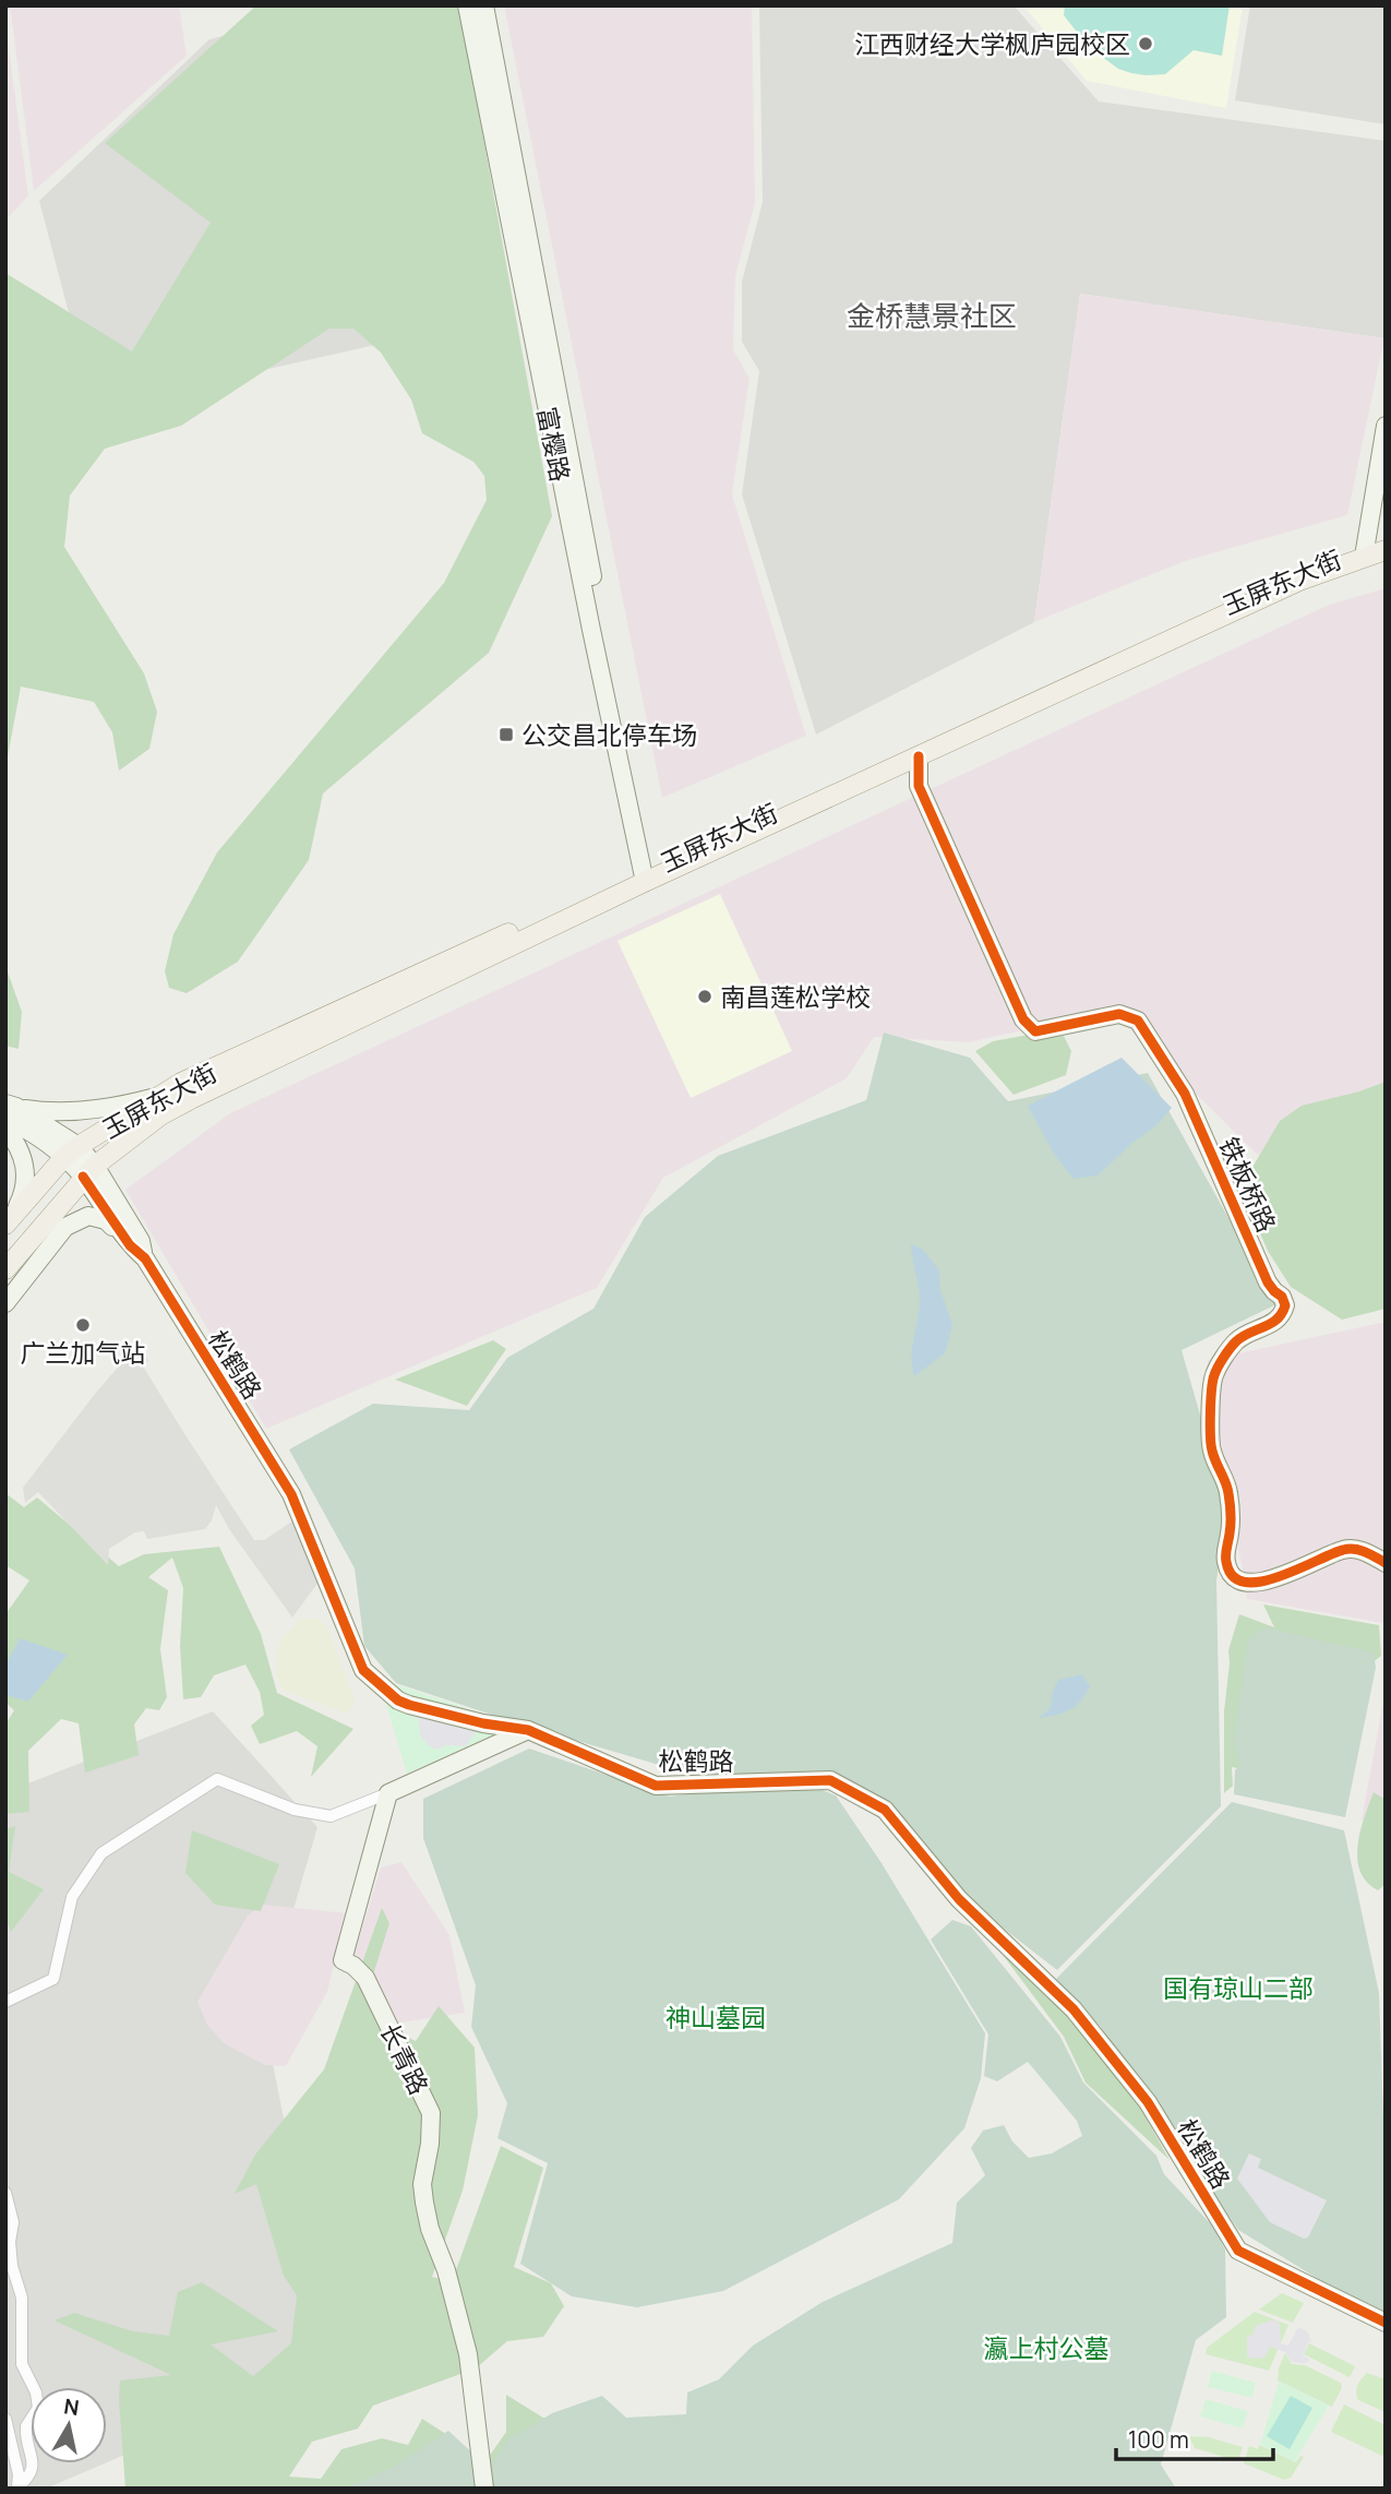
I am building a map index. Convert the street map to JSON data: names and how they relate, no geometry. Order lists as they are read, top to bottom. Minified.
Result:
{"streets":{"main road":["玉屏东大街"],"street":["富樱路","铁板桥路","松鹤路","长青路"]},"crossings":[["富樱路","玉屏东大街"],["玉屏东大街","铁板桥路"],["玉屏东大街","松鹤路"]],"districts":["金桥慧景社区"],"parks":["国有琼山二部","神山墓园","瀛上村公墓"],"places":{"other":["江西财经大学枫庐园校区","南昌莲松学校","广兰加气站"],"transit":["公交昌北停车场"]},"scale_bar":"100 m","north":"top"}
